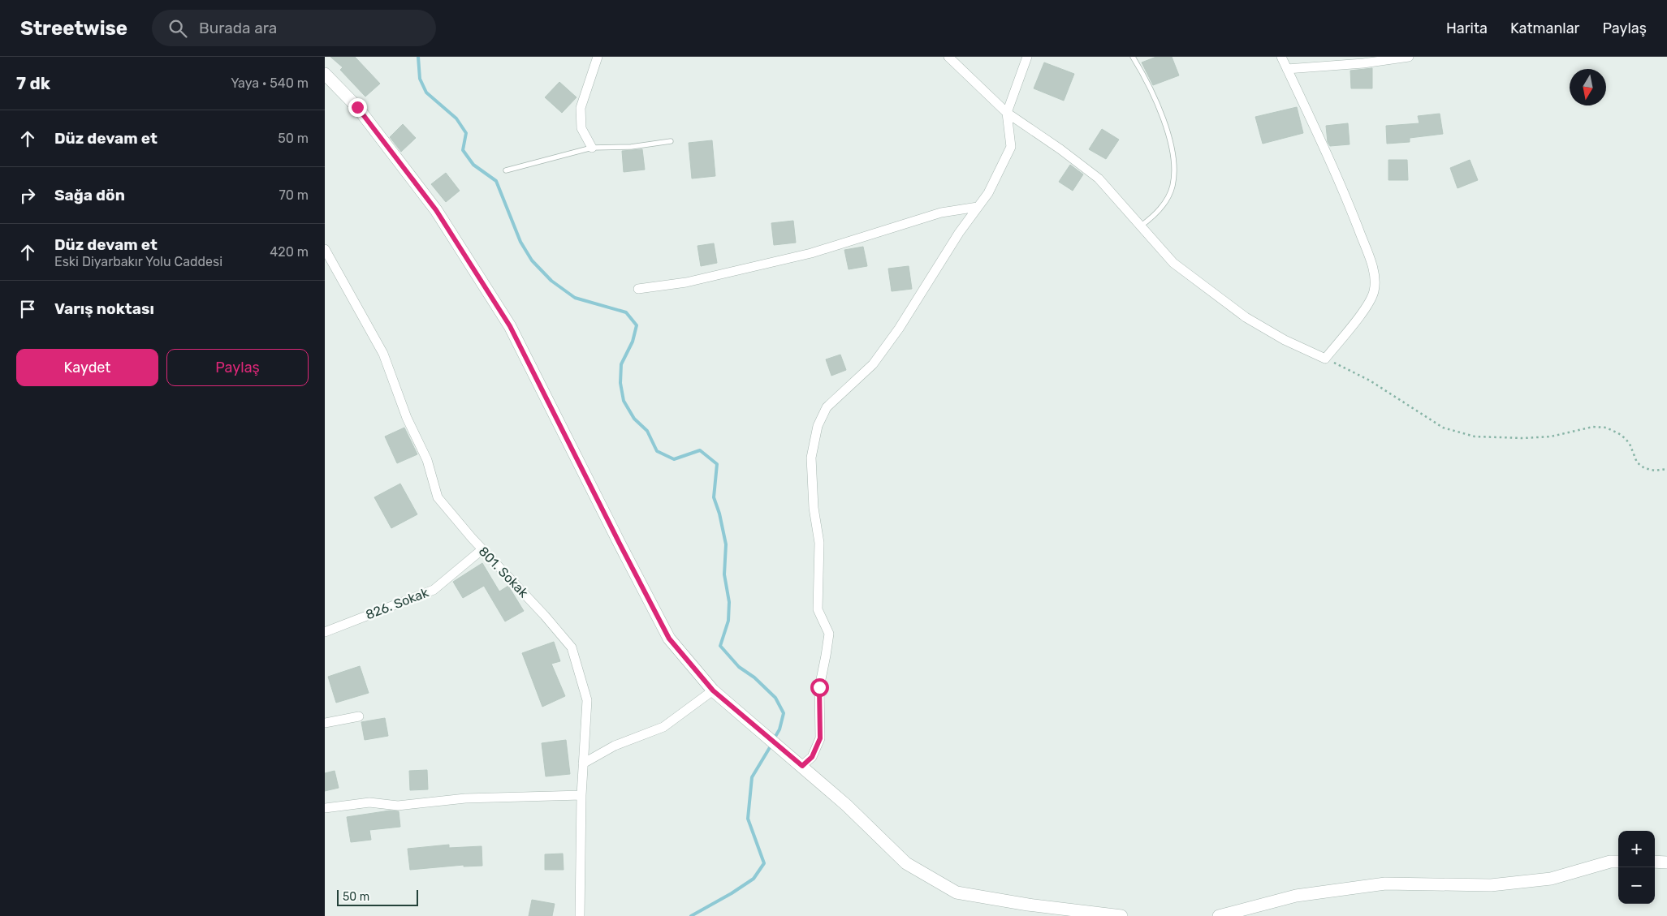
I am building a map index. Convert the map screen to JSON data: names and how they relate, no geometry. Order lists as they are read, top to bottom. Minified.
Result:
{"streets":{"street":["801. Sokak","826. Sokak"]},"crossings":[["801. Sokak","826. Sokak"]],"scale_bar":"50 m","north":"bottom","page":{"header":"Streetwise","search":"Burada ara","nav":["Harita","Katmanlar","Paylaş"],"heading":["7 dk","Yaya · 540 m"],"list":[["Düz devam et","50 m"],["Sağa dön","70 m"],["Düz devam et","Eski Diyarbakır Yolu Caddesi","420 m"],"Varış noktası"],"buttons":["Kaydet","Paylaş"],"map_buttons":["+","−"],"scale":"50 m"}}
